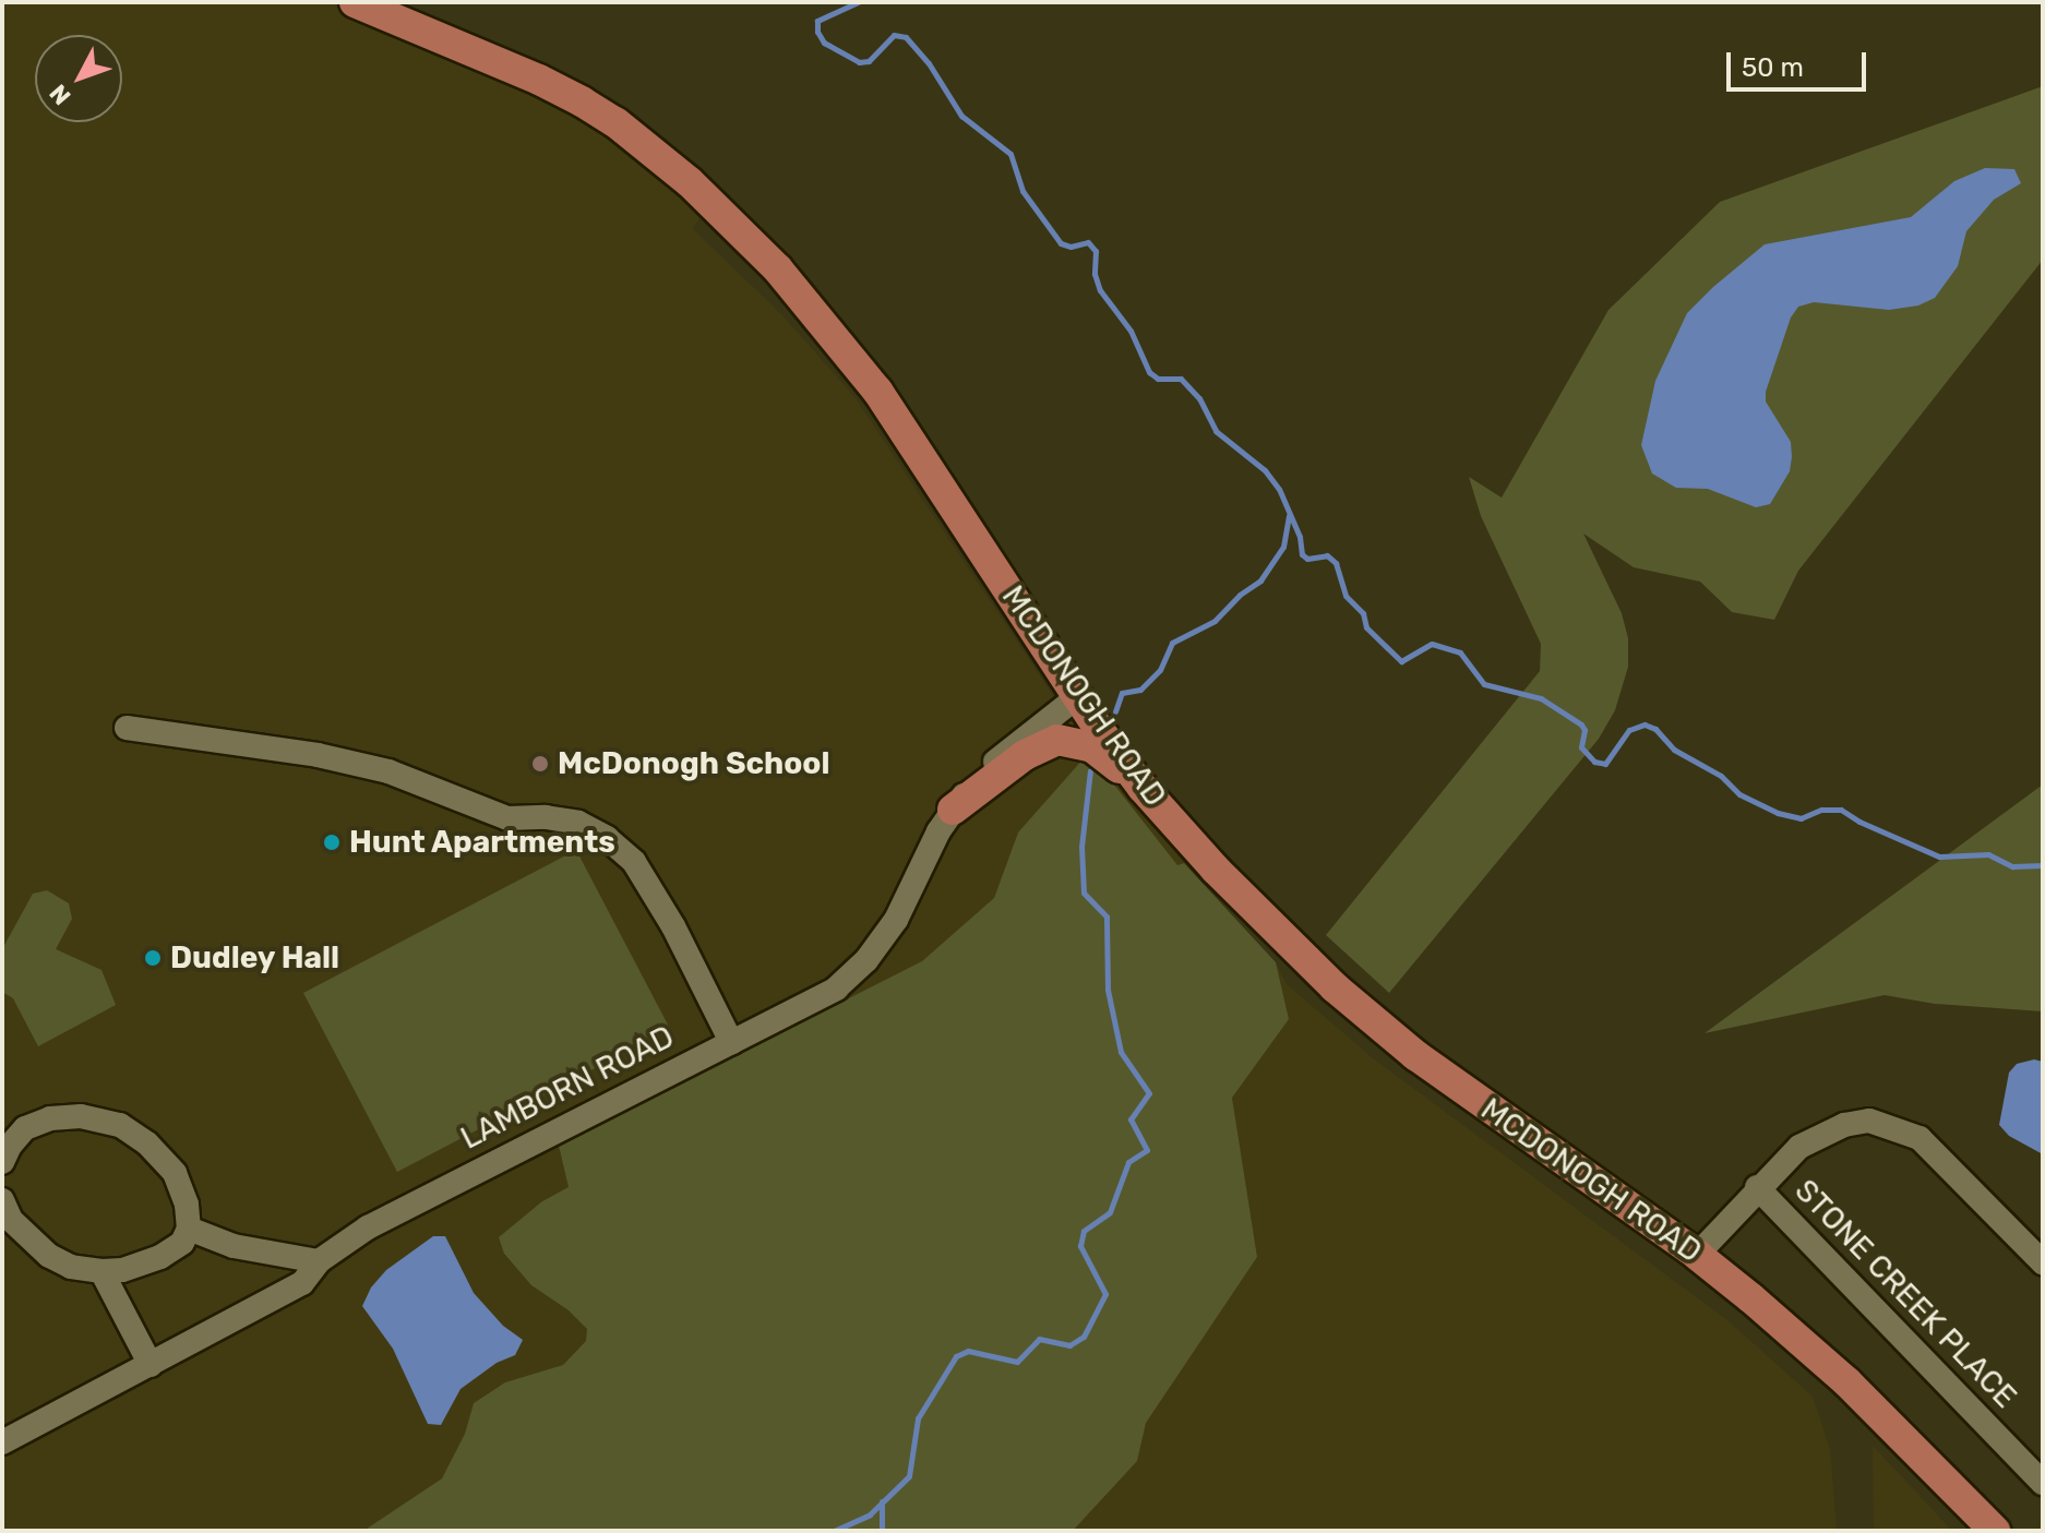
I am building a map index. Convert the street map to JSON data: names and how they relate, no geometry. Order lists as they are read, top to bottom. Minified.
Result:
{"streets":{"main road":["MCDONOGH ROAD"],"street":["LAMBORN ROAD","STONE CREEK PLACE"]},"crossings":[["MCDONOGH ROAD","LAMBORN ROAD"]],"places":["McDonogh School","Hunt Apartments","Dudley Hall"],"scale_bar":"50 m","north":"bottom left"}
